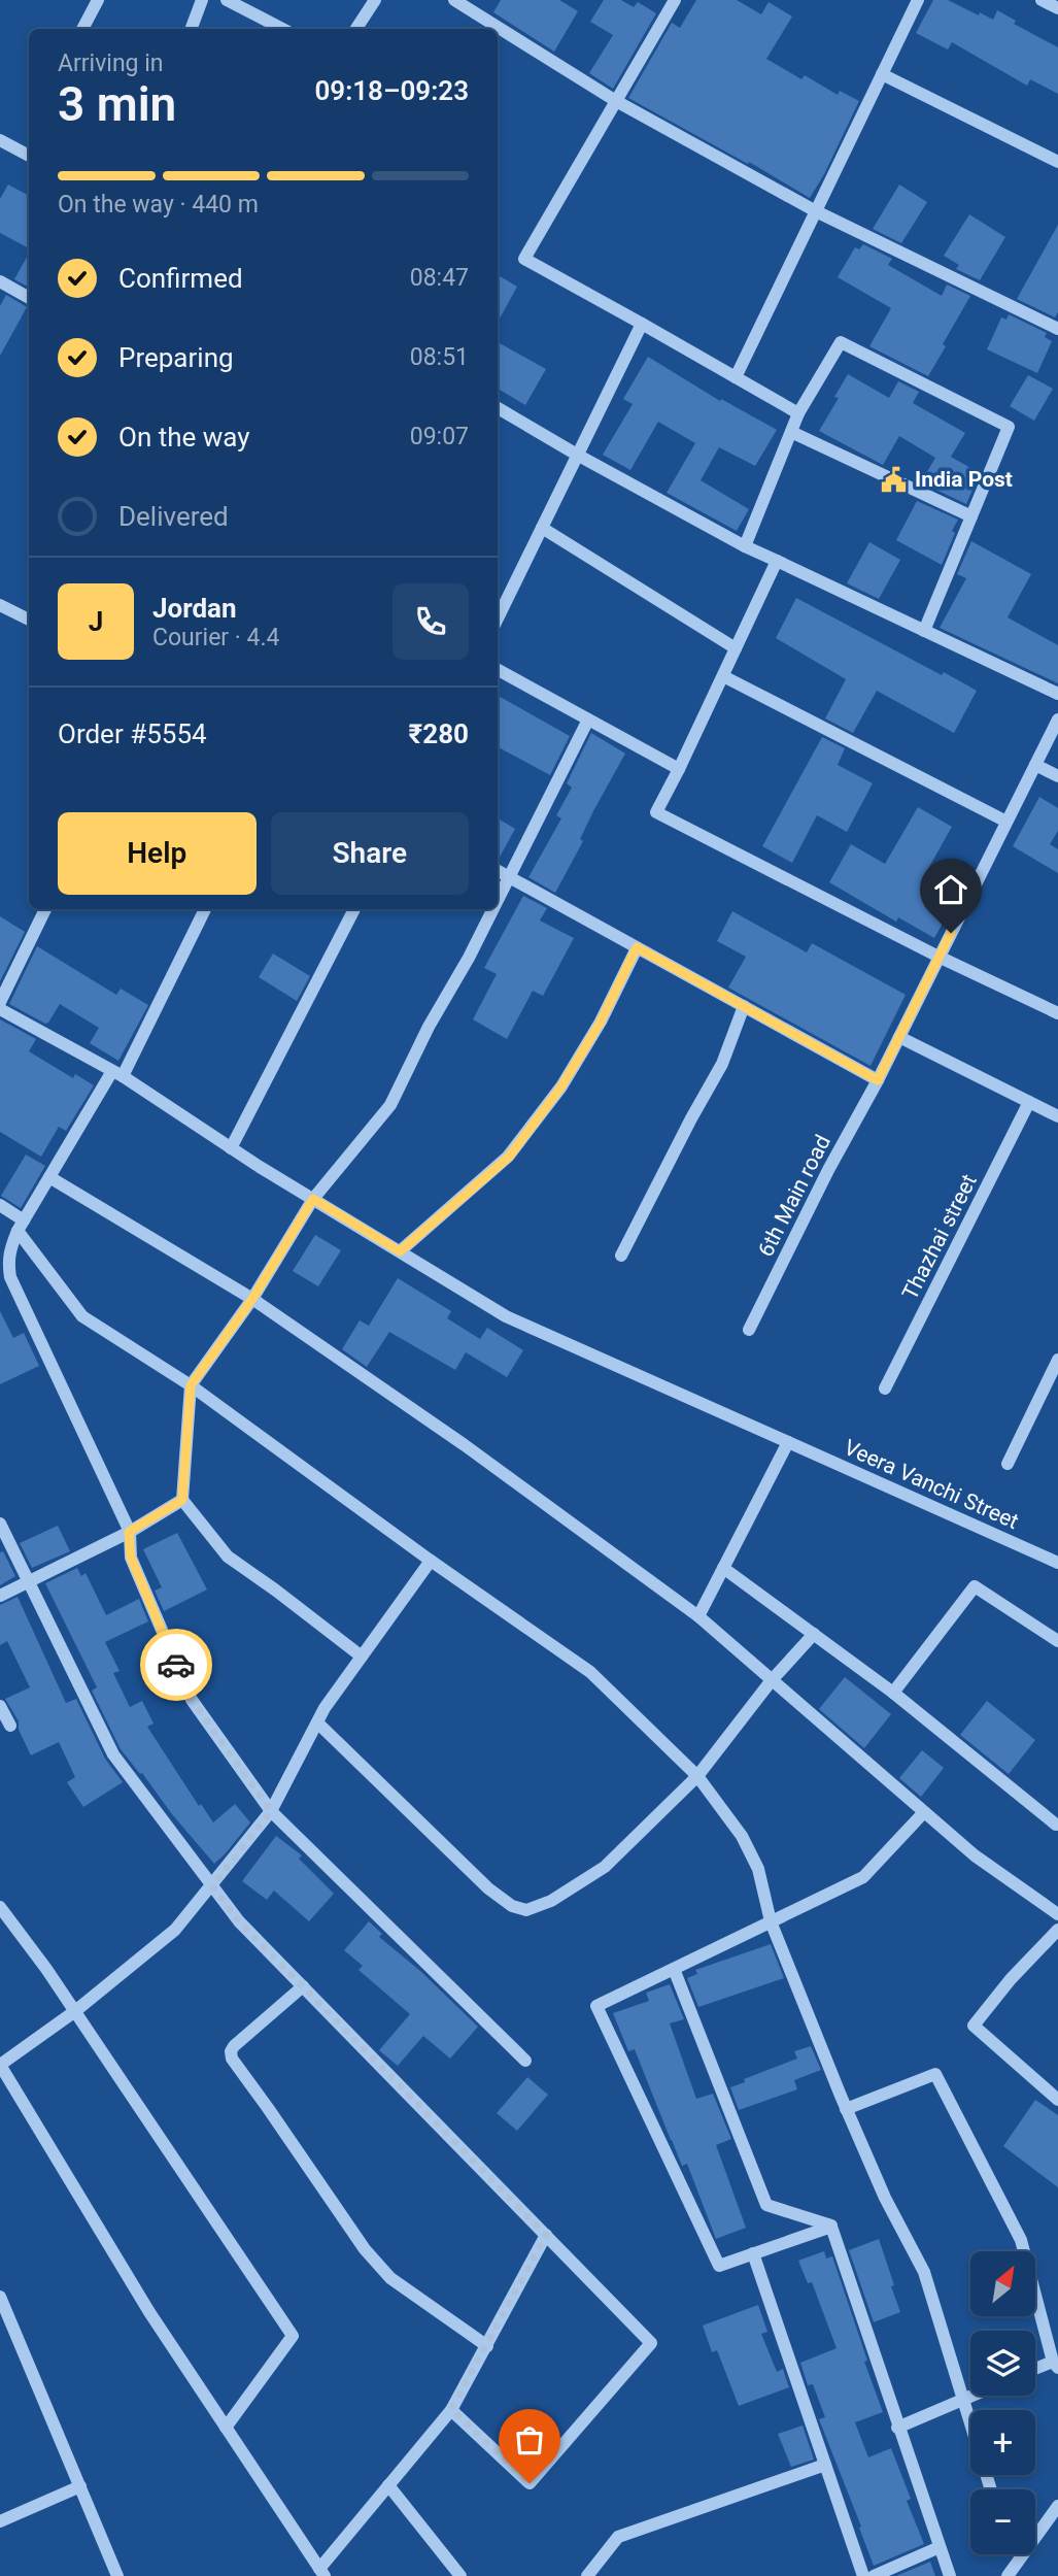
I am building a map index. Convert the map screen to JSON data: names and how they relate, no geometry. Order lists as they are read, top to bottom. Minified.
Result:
{"streets":{"street":["6th Main road","Thazhai street","Veera Vanchi Street"]},"places":{"public building":["India Post"]},"north":"top right","page":{"heading":["3 min","Arriving in","09:18–09:23"],"panel":["Jordan","Courier · 4.4","Order #5554","₹280"],"bar":"On the way · 440 m","list":[["Confirmed","08:47"],["Preparing","08:51"],["On the way","09:07"],"Delivered"],"round":"J","buttons":["Help","Share"],"map_buttons":["+","−"]}}
